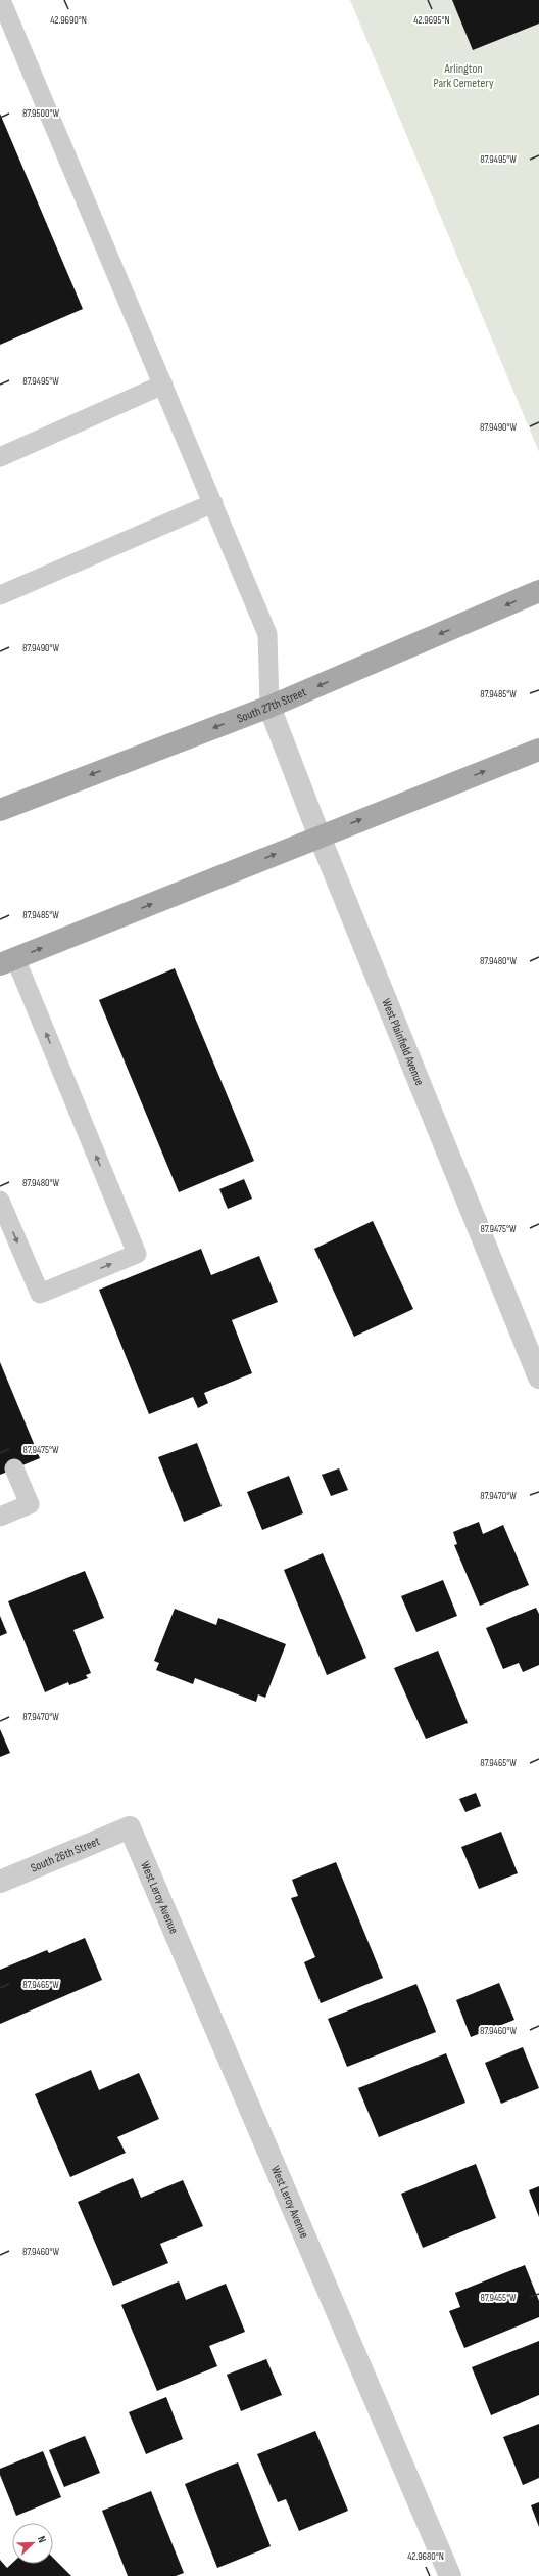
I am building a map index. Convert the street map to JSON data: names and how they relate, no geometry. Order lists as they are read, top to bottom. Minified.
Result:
{"streets":{"main road":["South 27th Street"],"street":["West Plainfield Avenue","South 26th Street","West Leroy Avenue"]},"crossings":[["South 27th Street","West Plainfield Avenue"],["South 26th Street","West Leroy Avenue"]],"parks":["Arlington Park Cemetery"],"north":"top right","coordinates":["42.9690°N","42.9695°N","87.9500°W","87.9495°W","87.9490°W","87.9485°W","87.9480°W","87.9475°W","87.9470°W","87.9465°W","87.9460°W","87.9455°W","42.9680°N"]}
